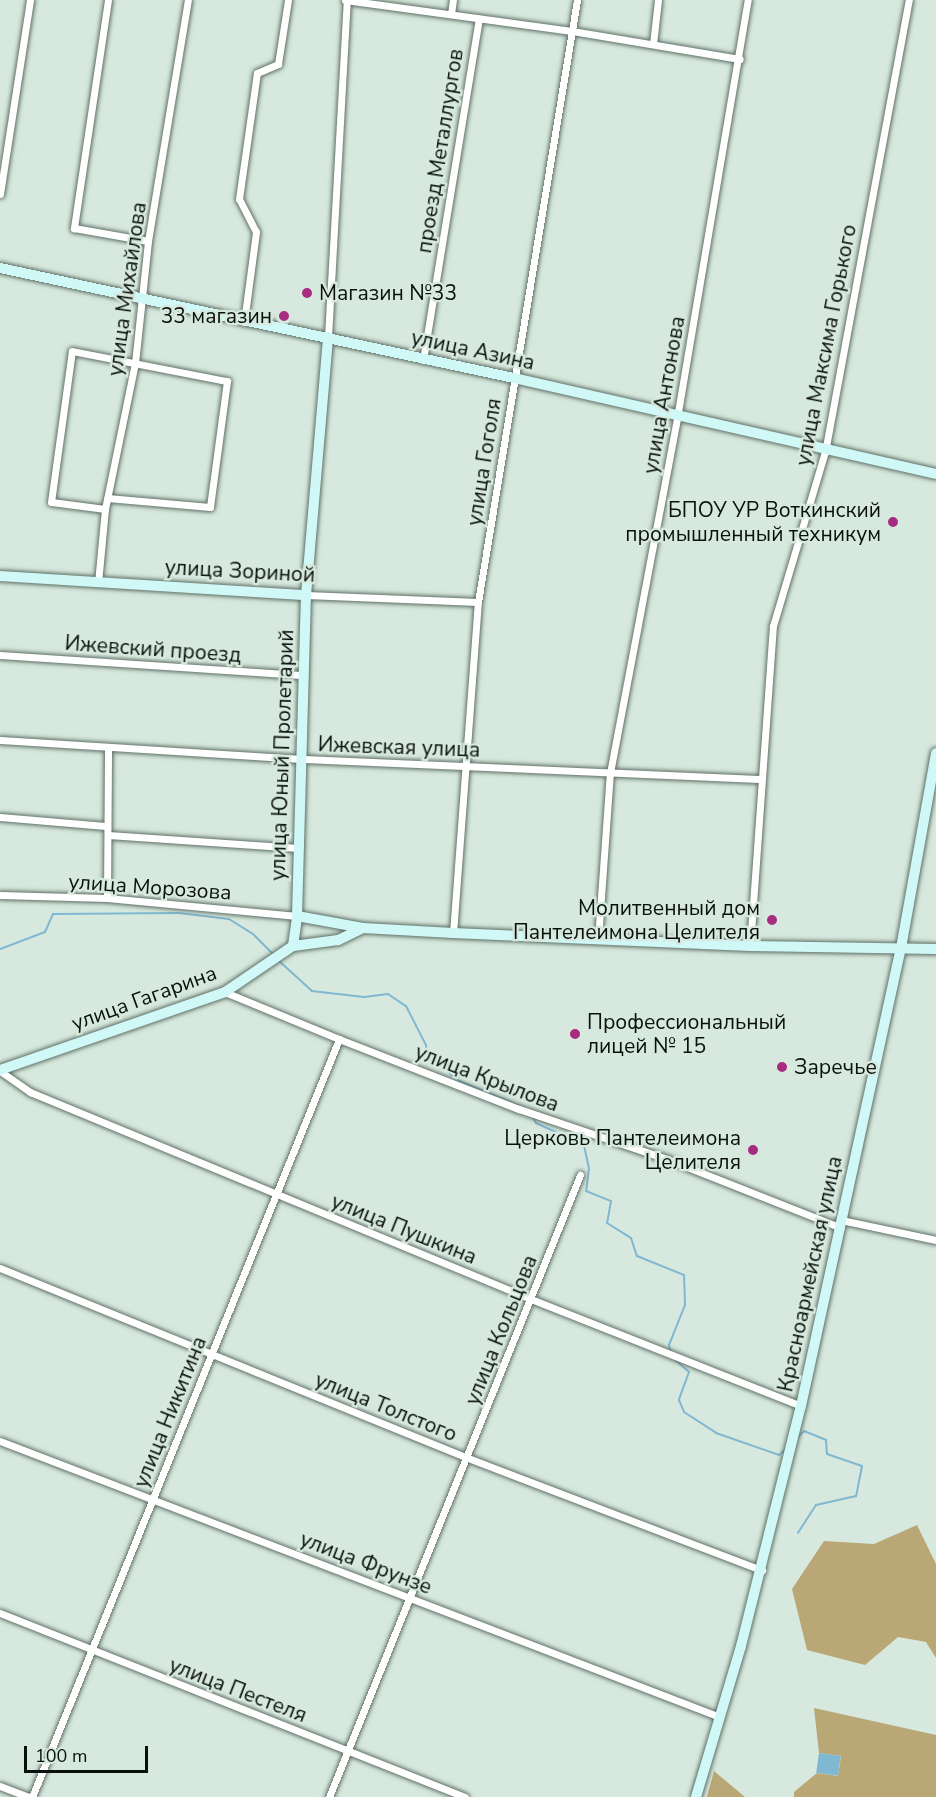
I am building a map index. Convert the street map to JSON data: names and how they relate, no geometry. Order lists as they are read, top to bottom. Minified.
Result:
{"streets":{"main road":["улица Азина","улица Зориной","улица Юный Пролетарий","улица Гагарина","Красноармейская улица"],"street":["проезд Металлургов","улица Михайлова","улица Максима Горького","улица Антонова","улица Гоголя","Ижевский проезд","Ижевская улица","улица Морозова","улица Крылова","улица Пушкина","улица Кольцова","улица Толстого","улица Никитина","улица Фрунзе","улица Пестеля"]},"crossings":[["проезд Металлургов","улица Азина"],["улица Михайлова","улица Азина"],["улица Михайлова","улица Зориной"],["улица Максима Горького","улица Азина"],["улица Максима Горького","Ижевская улица"],["улица Азина","улица Антонова"],["улица Азина","улица Гоголя"],["улица Азина","улица Юный Пролетарий"],["улица Антонова","Ижевская улица"],["улица Гоголя","улица Зориной"],["улица Гоголя","Ижевская улица"],["улица Зориной","улица Юный Пролетарий"],["Ижевский проезд","улица Юный Пролетарий"],["Ижевская улица","улица Юный Пролетарий"],["улица Юный Пролетарий","улица Морозова"],["улица Юный Пролетарий","улица Гагарина"],["улица Гагарина","улица Крылова"],["улица Гагарина","улица Пушкина"],["улица Крылова","Красноармейская улица"],["улица Крылова","улица Никитина"],["улица Пушкина","Красноармейская улица"],["улица Пушкина","улица Кольцова"],["улица Пушкина","улица Никитина"],["Красноармейская улица","улица Толстого"],["Красноармейская улица","улица Фрунзе"],["улица Кольцова","улица Толстого"],["улица Кольцова","улица Фрунзе"],["улица Кольцова","улица Пестеля"],["улица Толстого","улица Никитина"],["улица Никитина","улица Фрунзе"],["улица Никитина","улица Пестеля"]],"places":["Магазин №33","33 магазин","БПОУ УР Воткинский промышленный техникум","Молитвенный дом Пантелеимона Целителя","Профессиональный лицей № 15","Заречье","Церковь Пантелеимона Целителя"],"scale_bar":"100 m"}
